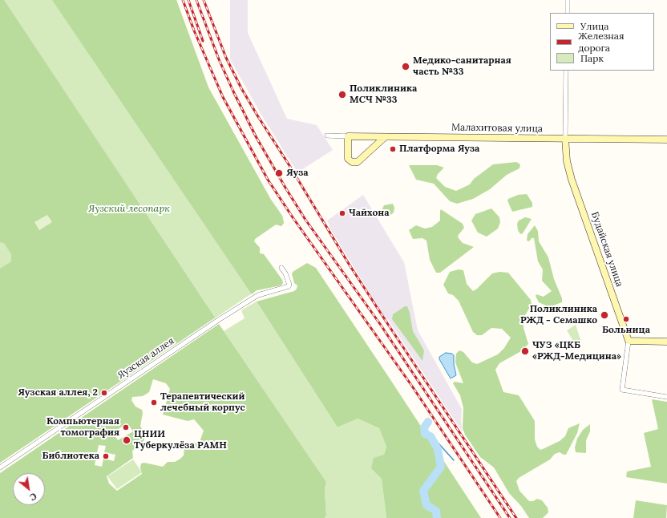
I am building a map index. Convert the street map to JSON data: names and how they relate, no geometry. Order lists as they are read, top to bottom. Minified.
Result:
{"streets":{"street":["Малахитовая улица","Будайская улица","Яузская аллея"]},"crossings":[["Малахитовая улица","Будайская улица"]],"parks":["Яузский лесопарк"],"places":["Медико-санитарная часть №33","Поликлиника МСЧ №33","Платформа Яуза","Яуза","Чайхона","Поликлиника РЖД - Семашко","Больница","ЧУЗ «ЦКБ «РЖД-Медицина»","Яузская аллея, 2","Терапевтический лечебный корпус","Компьютерная томография","ЦНИИ Туберкулёза РАМН","Библиотека"],"legend":["Улица","Железная дорога","Парк"],"north":"bottom right"}
